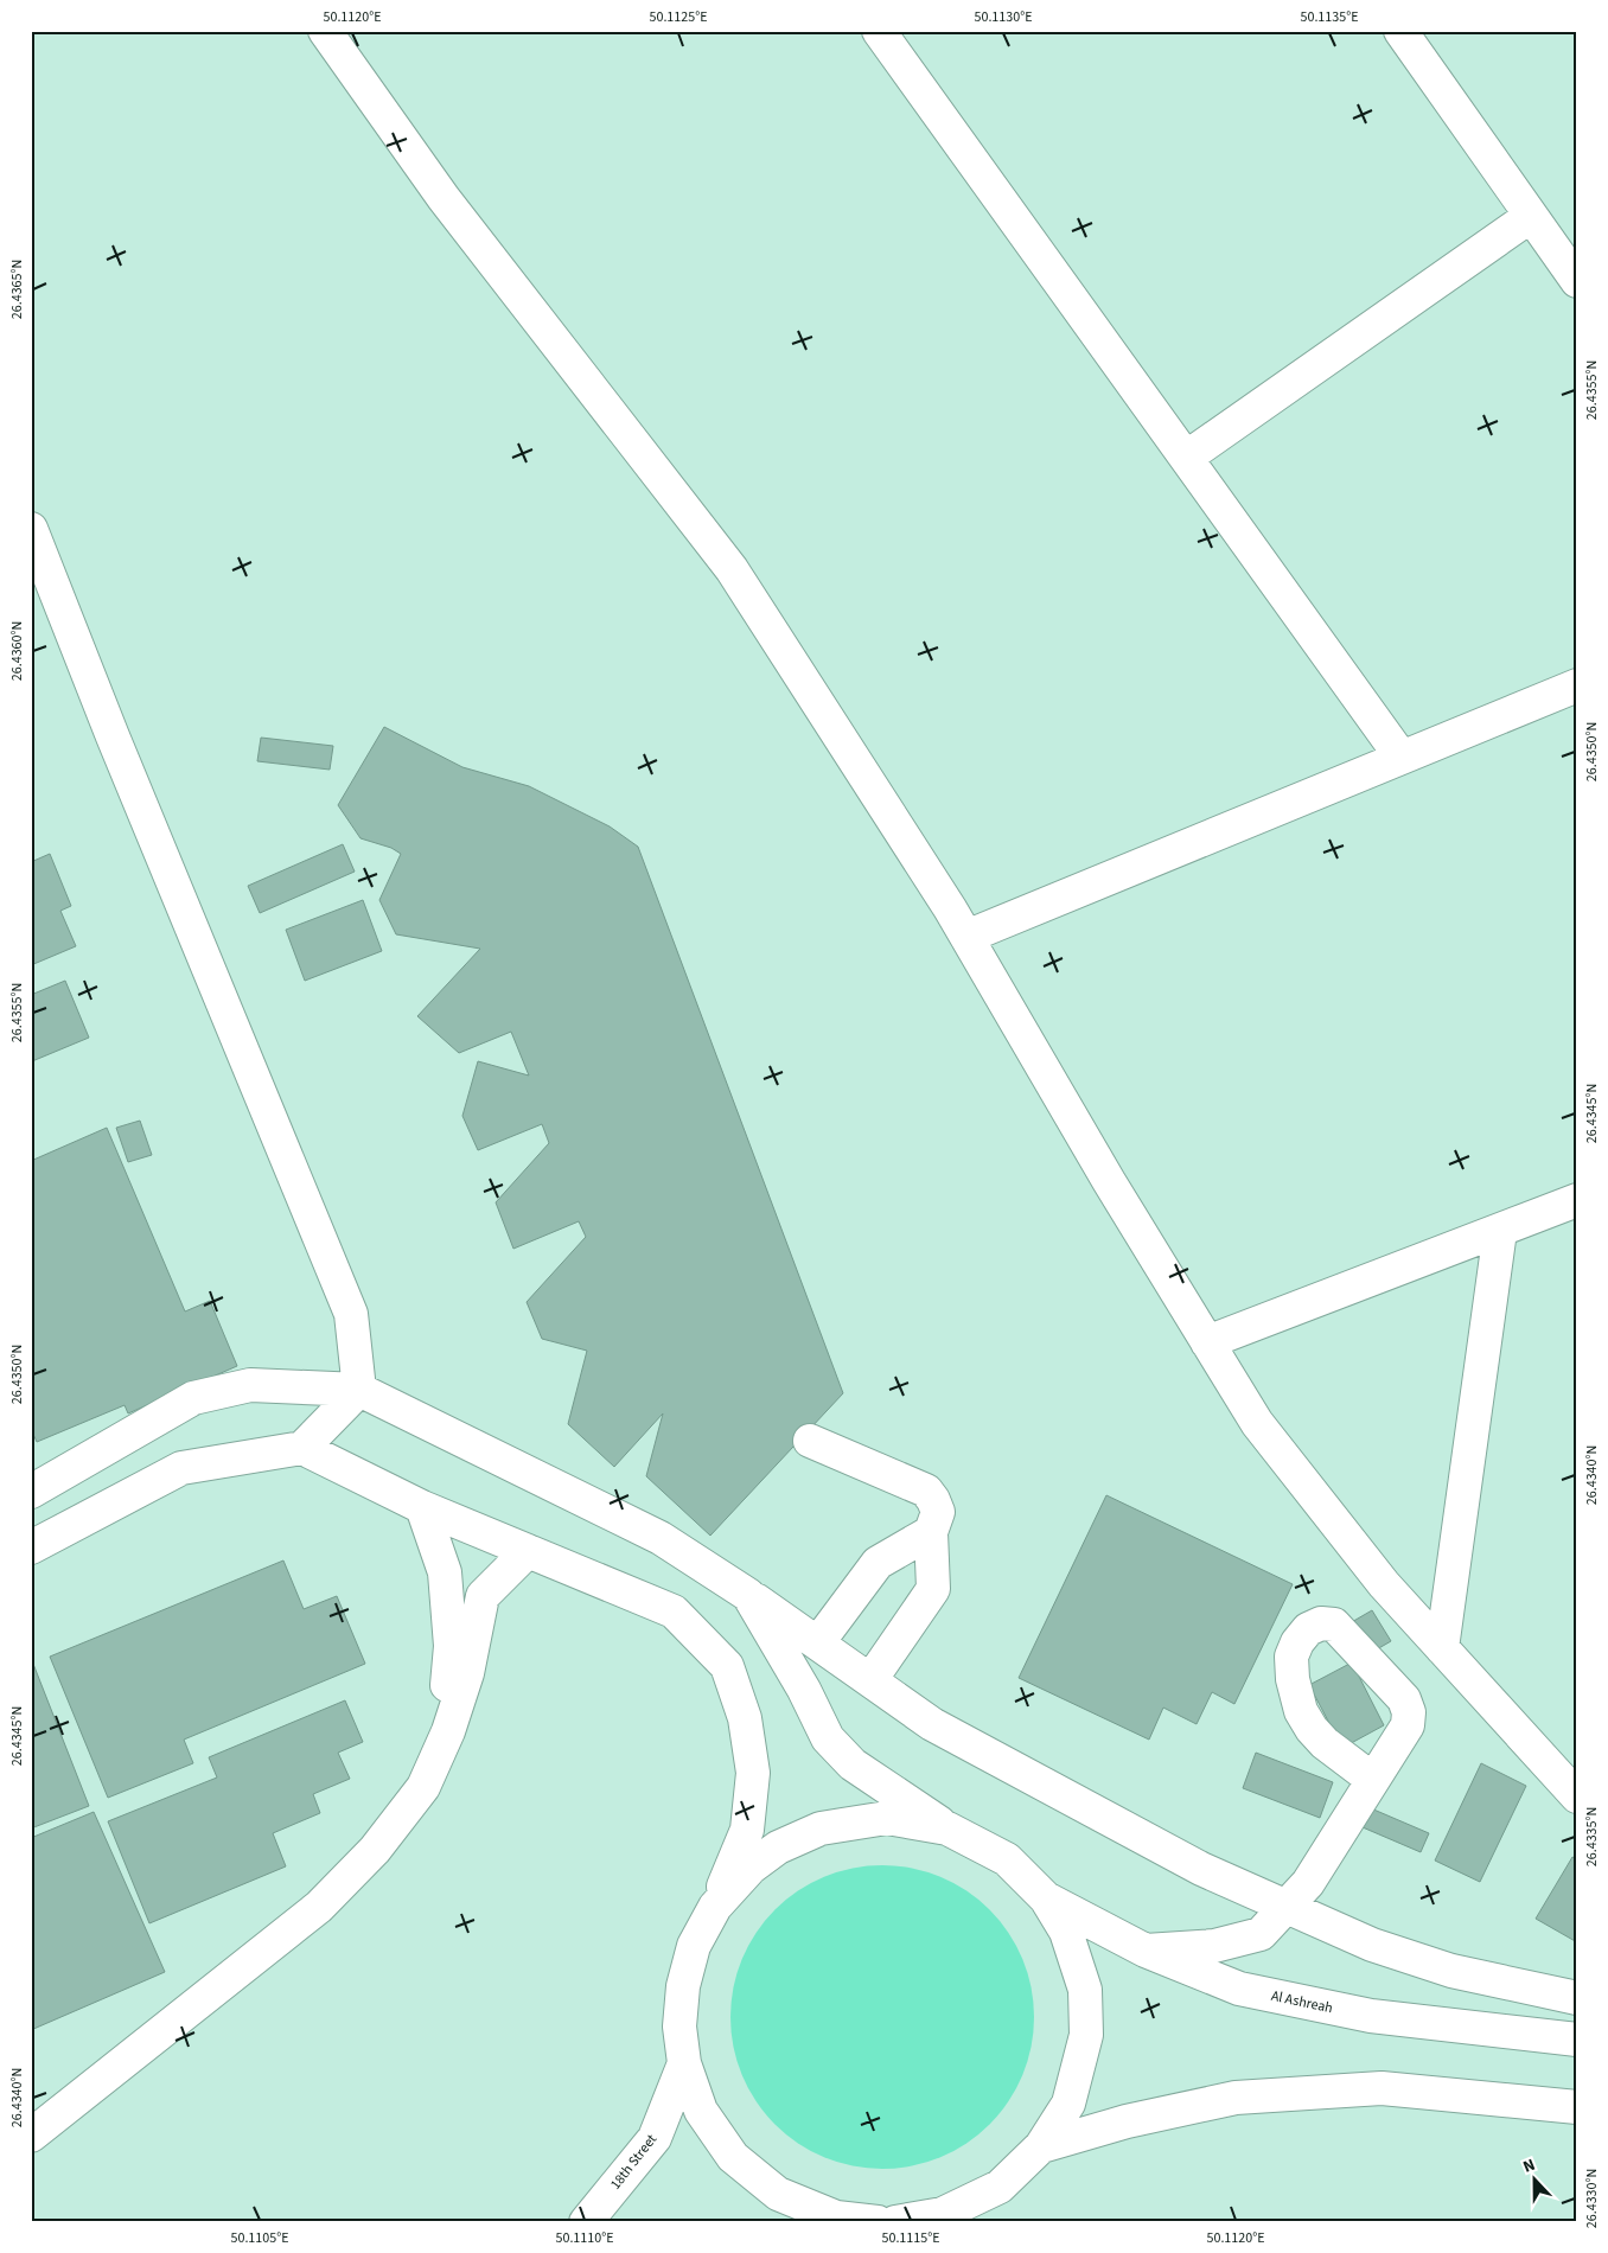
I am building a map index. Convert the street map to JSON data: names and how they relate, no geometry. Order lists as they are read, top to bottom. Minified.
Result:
{"streets":{"street":["Al Ashreah","18th Street"]},"north":"top","coordinates":["50.1120°E","50.1125°E","50.1130°E","50.1135°E","26.4365°N","26.4355°N","26.4360°N","26.4350°N","26.4345°N","26.4340°N","26.4335°N","26.4330°N","50.1105°E","50.1110°E","50.1115°E"]}
